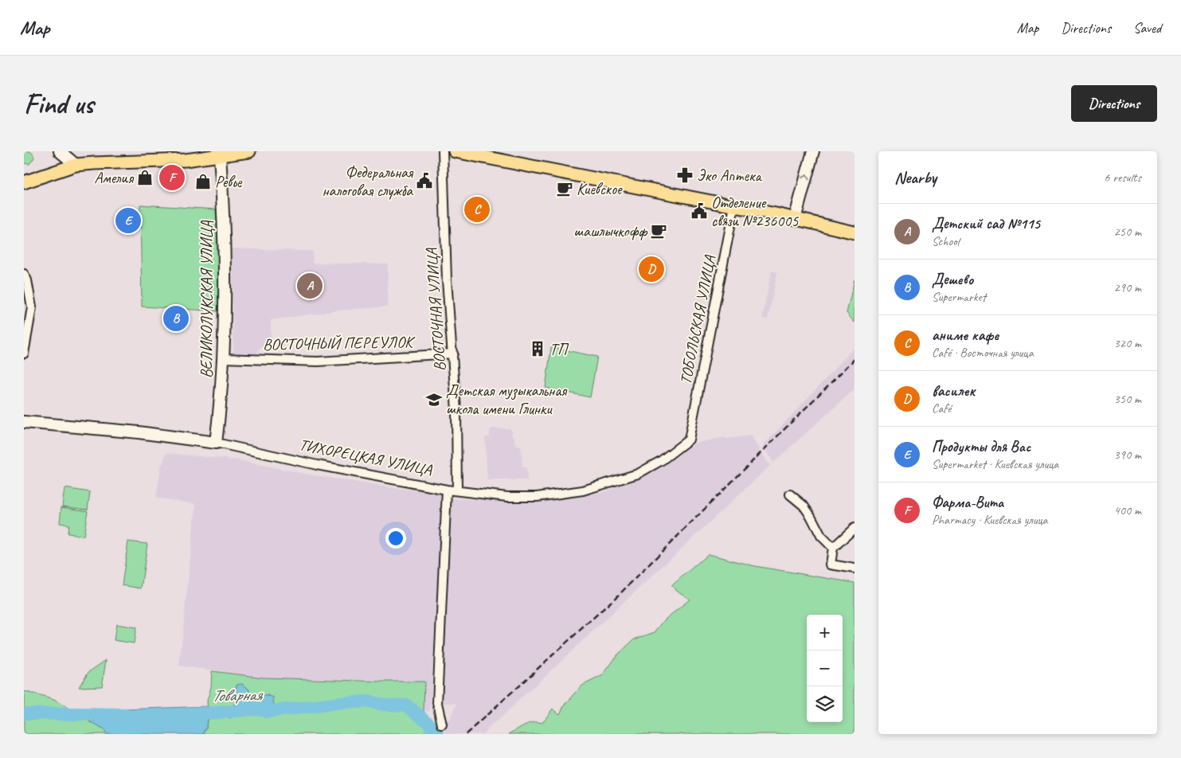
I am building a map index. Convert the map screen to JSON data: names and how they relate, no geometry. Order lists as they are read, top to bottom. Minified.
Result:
{"streets":{"street":["ВЕЛИКОЛУКСКАЯ УЛИЦА","ВОСТОЧНАЯ УЛИЦА","ТОБОЛЬСКАЯ УЛИЦА","ВОСТОЧНЫЙ ПЕРЕУЛОК","ТИХОРЕЦКАЯ УЛИЦА"]},"crossings":[["ВЕЛИКОЛУКСКАЯ УЛИЦА","ВОСТОЧНЫЙ ПЕРЕУЛОК"],["ВЕЛИКОЛУКСКАЯ УЛИЦА","ТИХОРЕЦКАЯ УЛИЦА"],["ВОСТОЧНАЯ УЛИЦА","ВОСТОЧНЫЙ ПЕРЕУЛОК"],["ВОСТОЧНАЯ УЛИЦА","ТИХОРЕЦКАЯ УЛИЦА"],["ТОБОЛЬСКАЯ УЛИЦА","ТИХОРЕЦКАЯ УЛИЦА"]],"water":["Товарная"],"places":{"pharmacy":["Эко Аптека"],"shop":["Амелия","Ревье"],"public building":["Федеральная налоговая служба","Отделение связи №236005"],"cafe":["Киевское","шашлычкофф"],"building":["ТП"],"school or university":["Детская музыкальная школа имени Глинки"]},"page":{"header":"Map","nav":["Map","Directions","Saved"],"buttons":"Directions","title":"Find us","heading":["Nearby","6 results"],"pins":["F","C","E","D","A","B"],"list":[{"mark":"A","name":"Детский сад №115","note":"School","value":"250 m"},{"mark":"B","name":"Дешево","note":"Supermarket","value":"290 m"},{"mark":"C","name":"аниме кафе","note":"Café · Восточная улица","value":"320 m"},{"mark":"D","name":"василек","note":"Café","value":"350 m"},{"mark":"E","name":"Продукты для Вас","note":"Supermarket · Киевская улица","value":"390 m"},{"mark":"F","name":"Фарма-Вита","note":"Pharmacy · Киевская улица","value":"400 m"}],"map_buttons":["+","−"]}}
